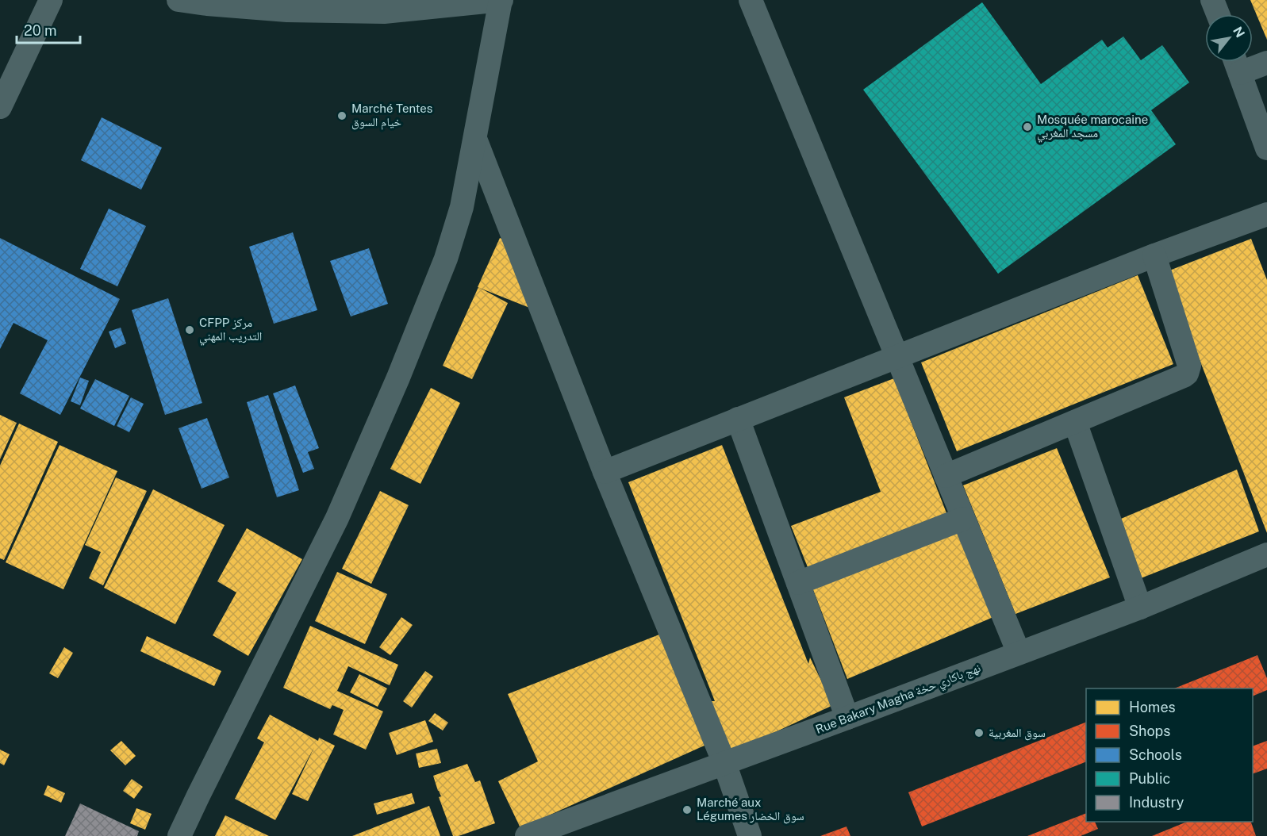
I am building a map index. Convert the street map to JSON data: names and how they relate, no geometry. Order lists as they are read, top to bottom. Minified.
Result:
{"streets":{"street":["Rue Bakary Magha نهج باكاري حخة"]},"places":["Marché Tentes خيام السوق","Mosquée marocaine مسجد المغربي","CFPP مركز التدريب المهني","سوق المغربية","Marché aux Légumes سوق الخضار"],"legend":["Homes","Shops","Schools","Public","Industry"],"scale_bar":"20 m","north":"top right"}
